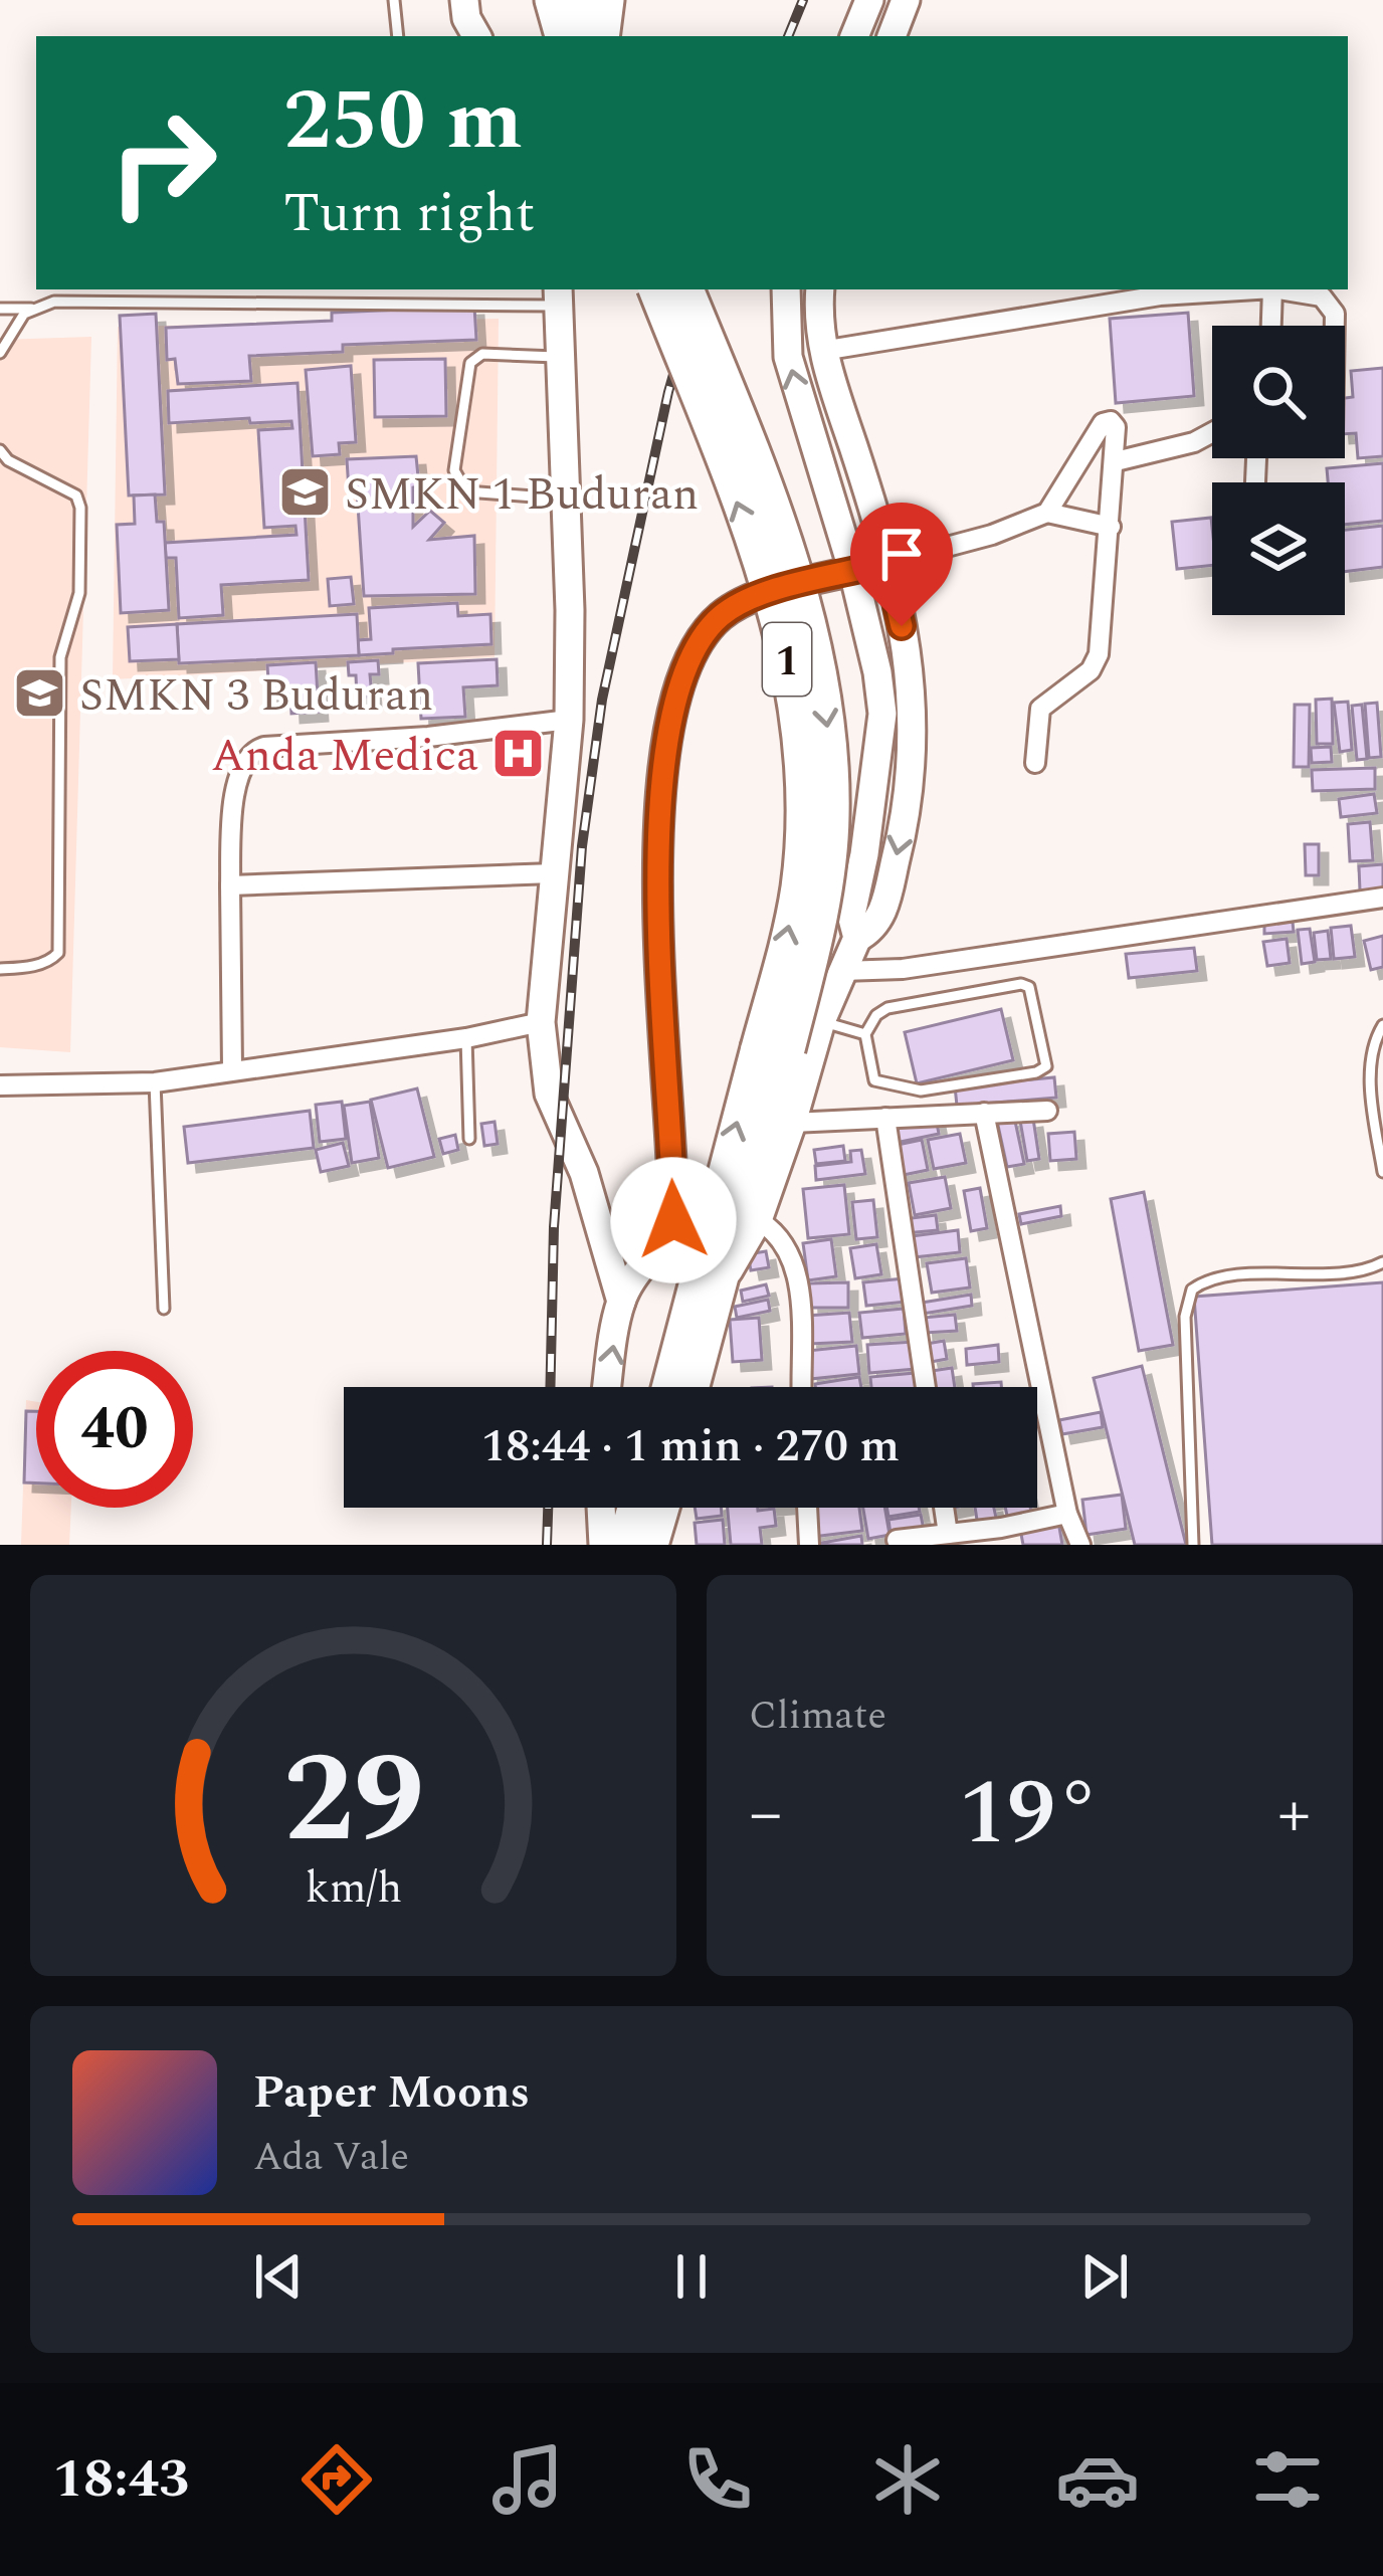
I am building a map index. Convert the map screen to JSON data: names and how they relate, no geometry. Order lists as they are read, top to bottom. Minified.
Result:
{"streets":{"highway":["1"]},"places":{"school or university":["SMKN 1 Buduran","SMKN 3 Buduran"],"hospital":["Anda Medica"]},"page":{"turn":["250 m","Turn right"],"limit":"40","trip":"18:44 · 1 min · 270 m","tile":"Climate","heat":["−","19°","+"],"song":["Paper Moons","Ada Vale"],"tabs":"18:43","gauge":["29","km/h"]}}
